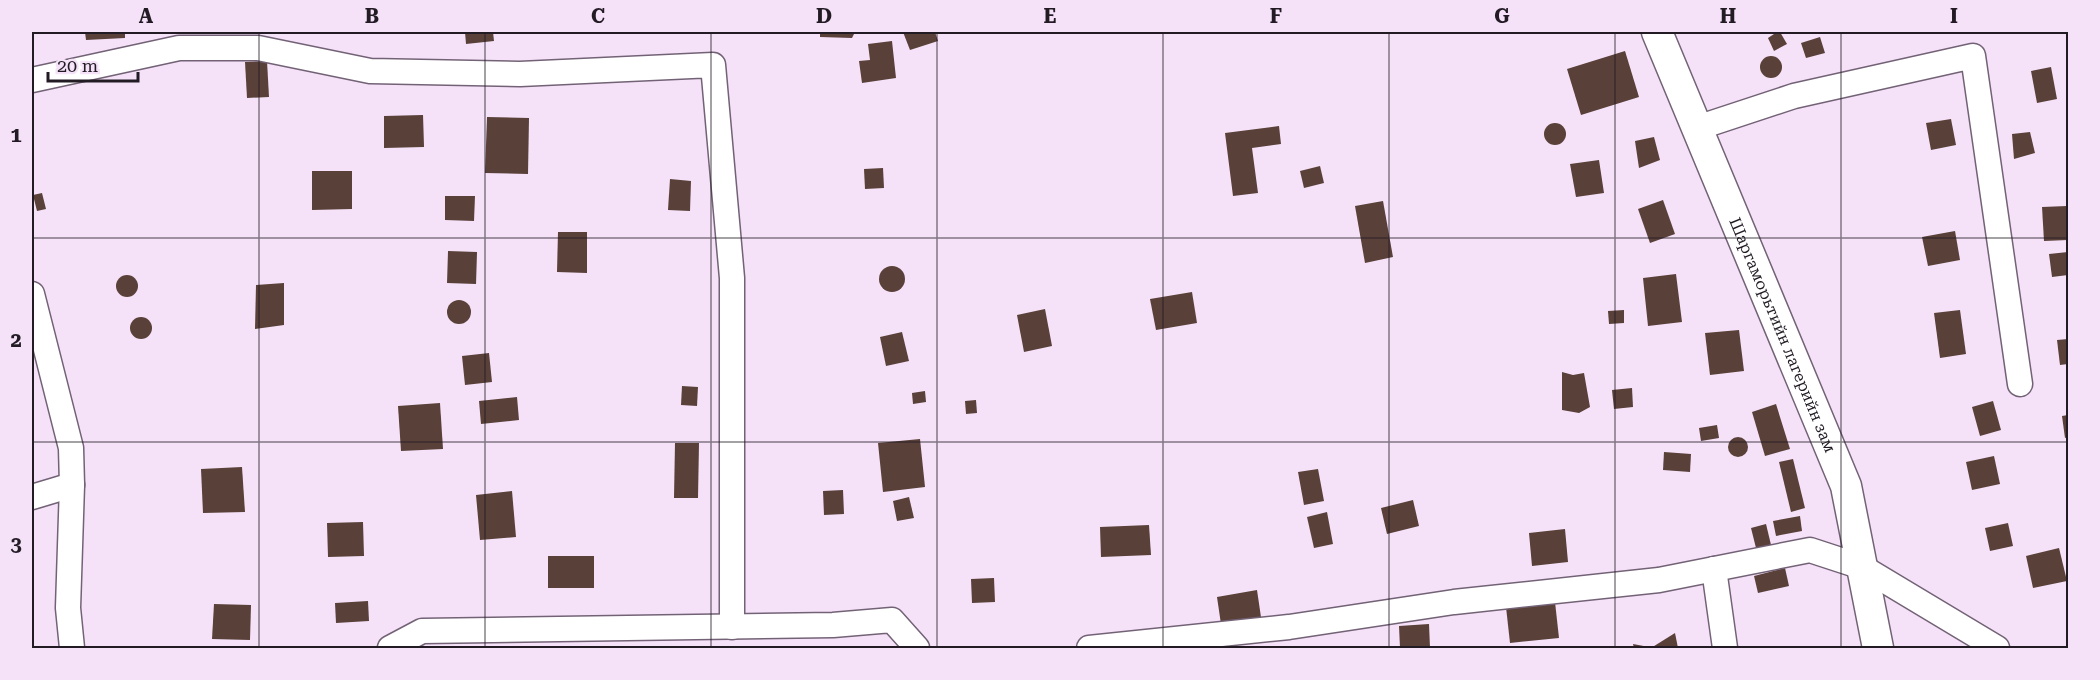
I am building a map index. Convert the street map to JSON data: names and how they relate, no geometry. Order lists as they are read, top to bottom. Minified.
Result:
{"streets":{"street":["Шаргаморьтийн лагерийн зам"]},"scale_bar":"20 m","grid":{"columns":["A","B","C","D","E","F","G","H","I"],"rows":["1","2","3"]}}
